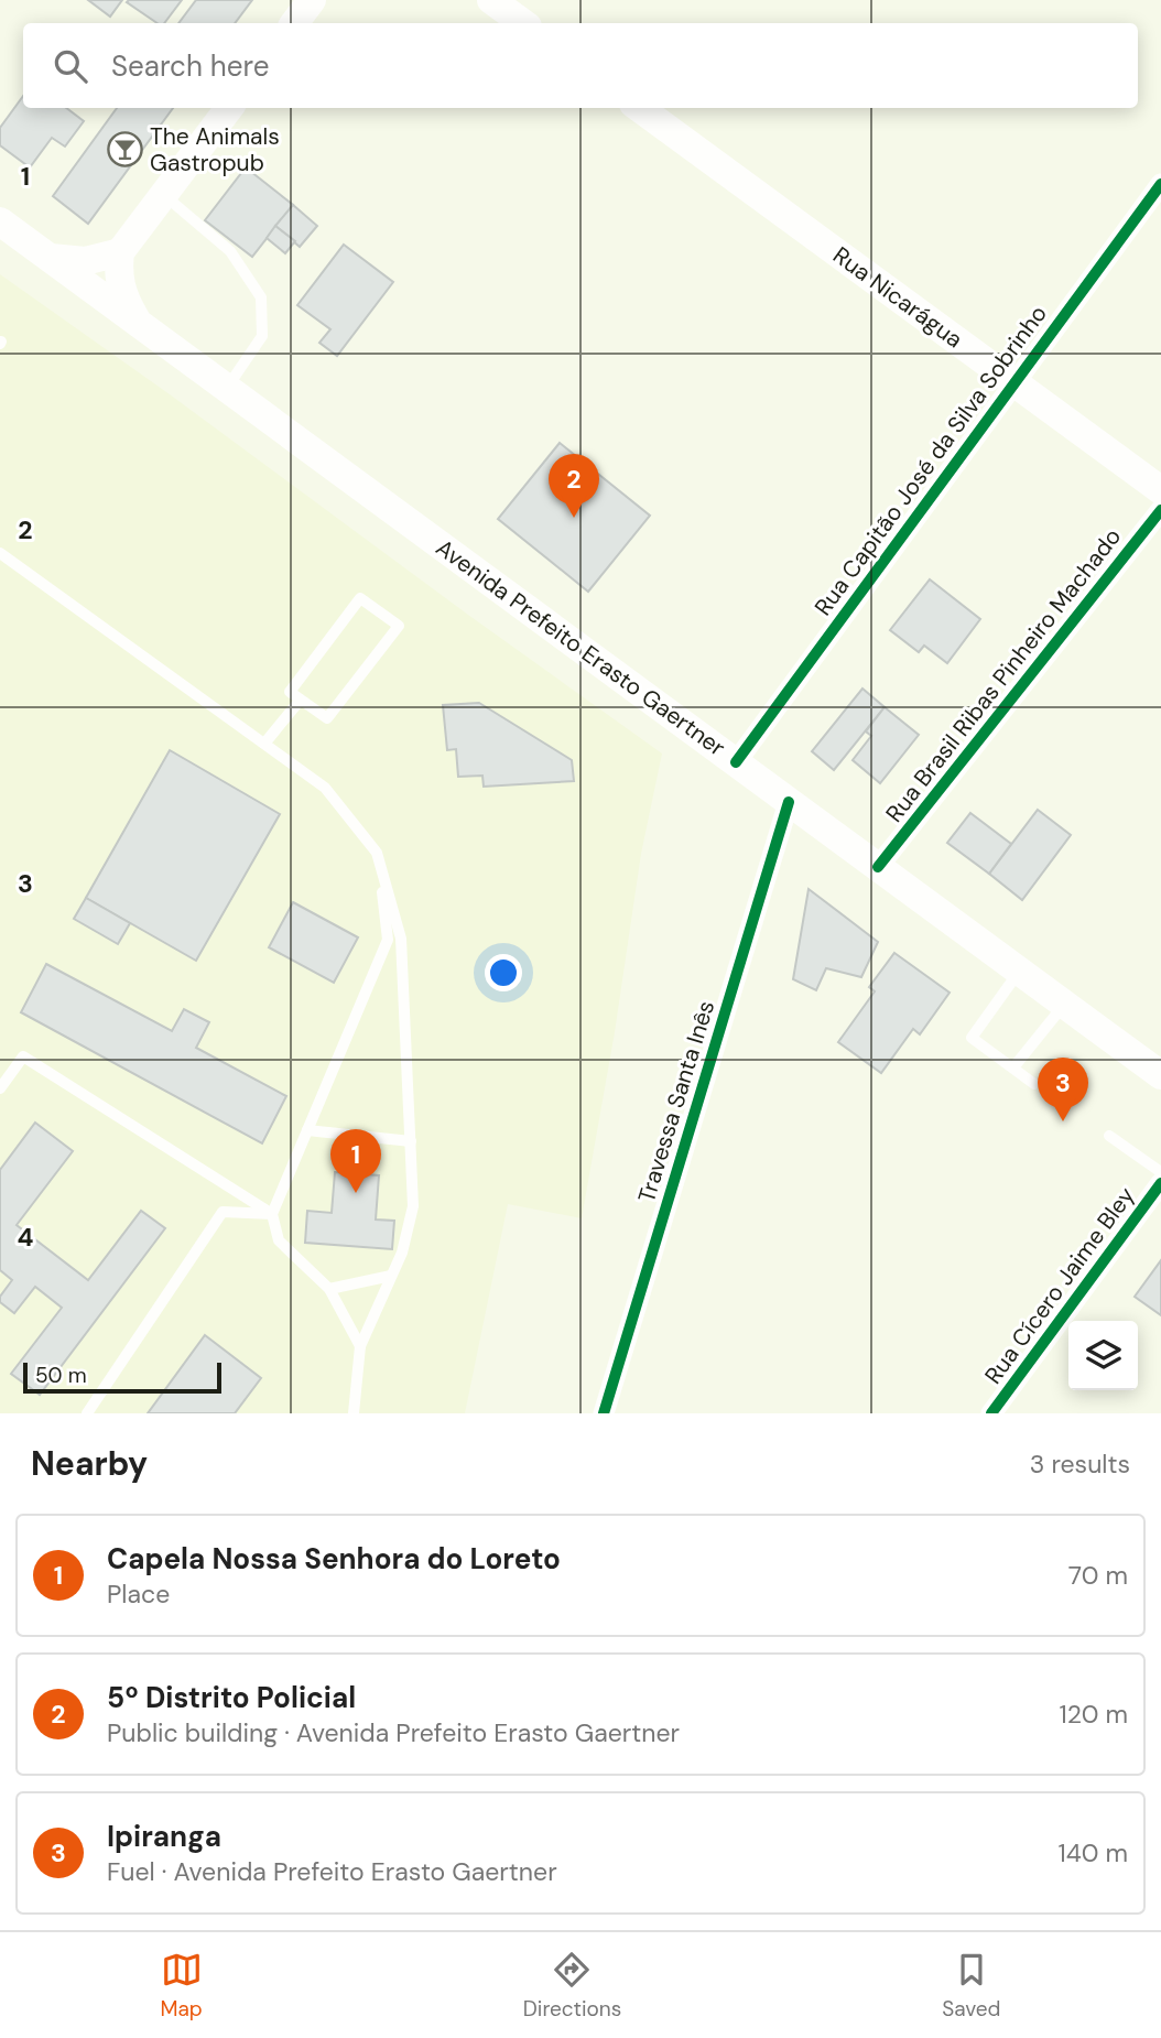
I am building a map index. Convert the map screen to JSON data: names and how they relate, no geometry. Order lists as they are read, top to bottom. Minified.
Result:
{"streets":{"main road":["Rua Nicarágua","Avenida Prefeito Erasto Gaertner"],"street":["Rua Capitão José da Silva Sobrinho","Rua Brasil Ribas Pinheiro Machado","Travessa Santa Inês","Rua Cícero Jaime Bley"]},"crossings":[["Rua Nicarágua","Rua Capitão José da Silva Sobrinho"],["Rua Capitão José da Silva Sobrinho","Avenida Prefeito Erasto Gaertner"],["Avenida Prefeito Erasto Gaertner","Rua Brasil Ribas Pinheiro Machado"],["Avenida Prefeito Erasto Gaertner","Travessa Santa Inês"]],"places":{"bar":["The Animals Gastropub"]},"scale_bar":"50 m","page":{"search":"Search here","pins":["2","3","1"],"scale":"50 m","heading":["Nearby","3 results"],"list":[{"mark":"1","name":"Capela Nossa Senhora do Loreto","note":"Place","value":"70 m"},{"mark":"2","name":"5º Distrito Policial","note":"Public building · Avenida Prefeito Erasto Gaertner","value":"120 m"},{"mark":"3","name":"Ipiranga","note":"Fuel · Avenida Prefeito Erasto Gaertner","value":"140 m"}],"nav":["Map","Directions","Saved"]},"grid":{"rows":["1","2","3","4"]}}
